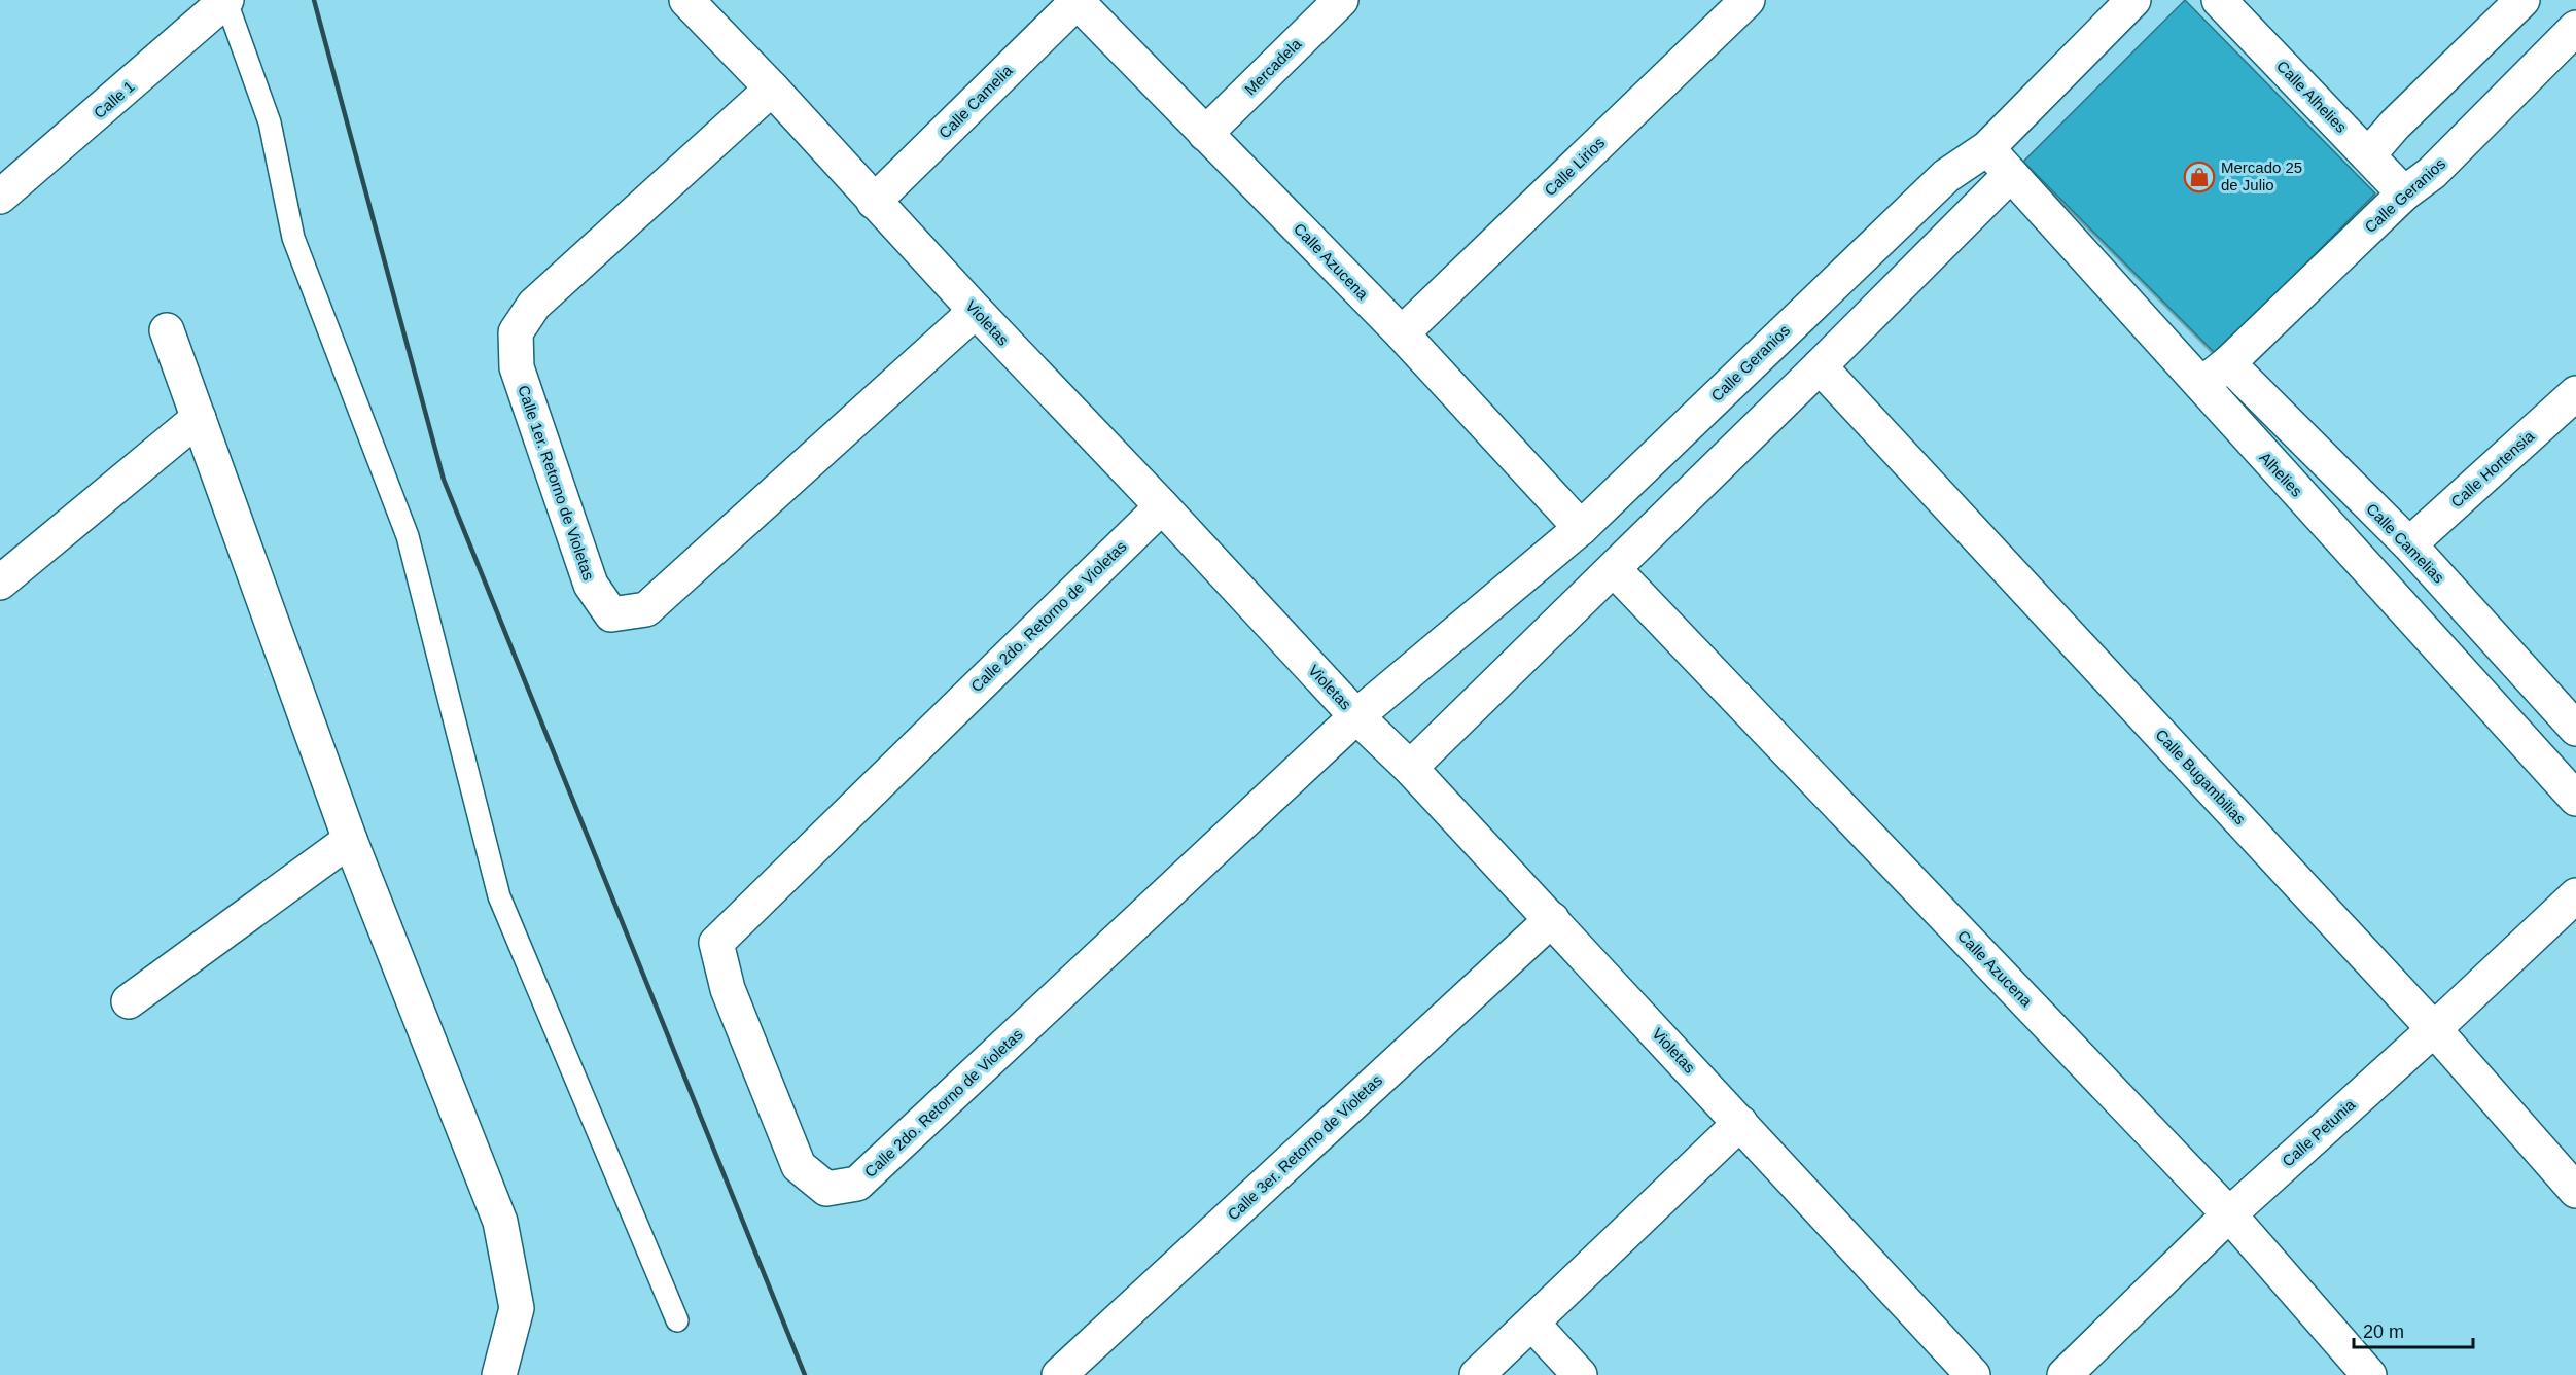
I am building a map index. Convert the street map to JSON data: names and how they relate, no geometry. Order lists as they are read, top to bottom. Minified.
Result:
{"streets":{"street":["Mercadela","Calle Alhelies","Calle 1","Calle Camelia","Calle Lirios","Calle Geranios","Calle Azucena","Violetas","Calle Hortensia","Alhelies","Calle 1er. Retorno de Violetas","Calle Camelias","Calle 2do. Retorno de Violetas","Calle Bugambilias","Calle Petunia","Calle 3er. Retorno de Violetas"]},"crossings":[["Mercadela","Calle Azucena"],["Calle Alhelies","Calle Geranios"],["Calle Camelia","Calle Azucena"],["Calle Camelia","Violetas"],["Calle Lirios","Calle Azucena"],["Calle Geranios","Calle Azucena"],["Calle Geranios","Violetas"],["Calle Geranios","Alhelies"],["Calle Geranios","Calle Camelias"],["Calle Geranios","Calle 2do. Retorno de Violetas"],["Calle Azucena","Calle Petunia"],["Violetas","Calle 1er. Retorno de Violetas"],["Violetas","Calle 2do. Retorno de Violetas"],["Violetas","Calle 3er. Retorno de Violetas"],["Calle Hortensia","Calle Camelias"],["Alhelies","Calle Camelias"],["Calle Bugambilias","Calle Petunia"]],"places":{"shop":["Mercado 25 de Julio"]},"scale_bar":"20 m"}
